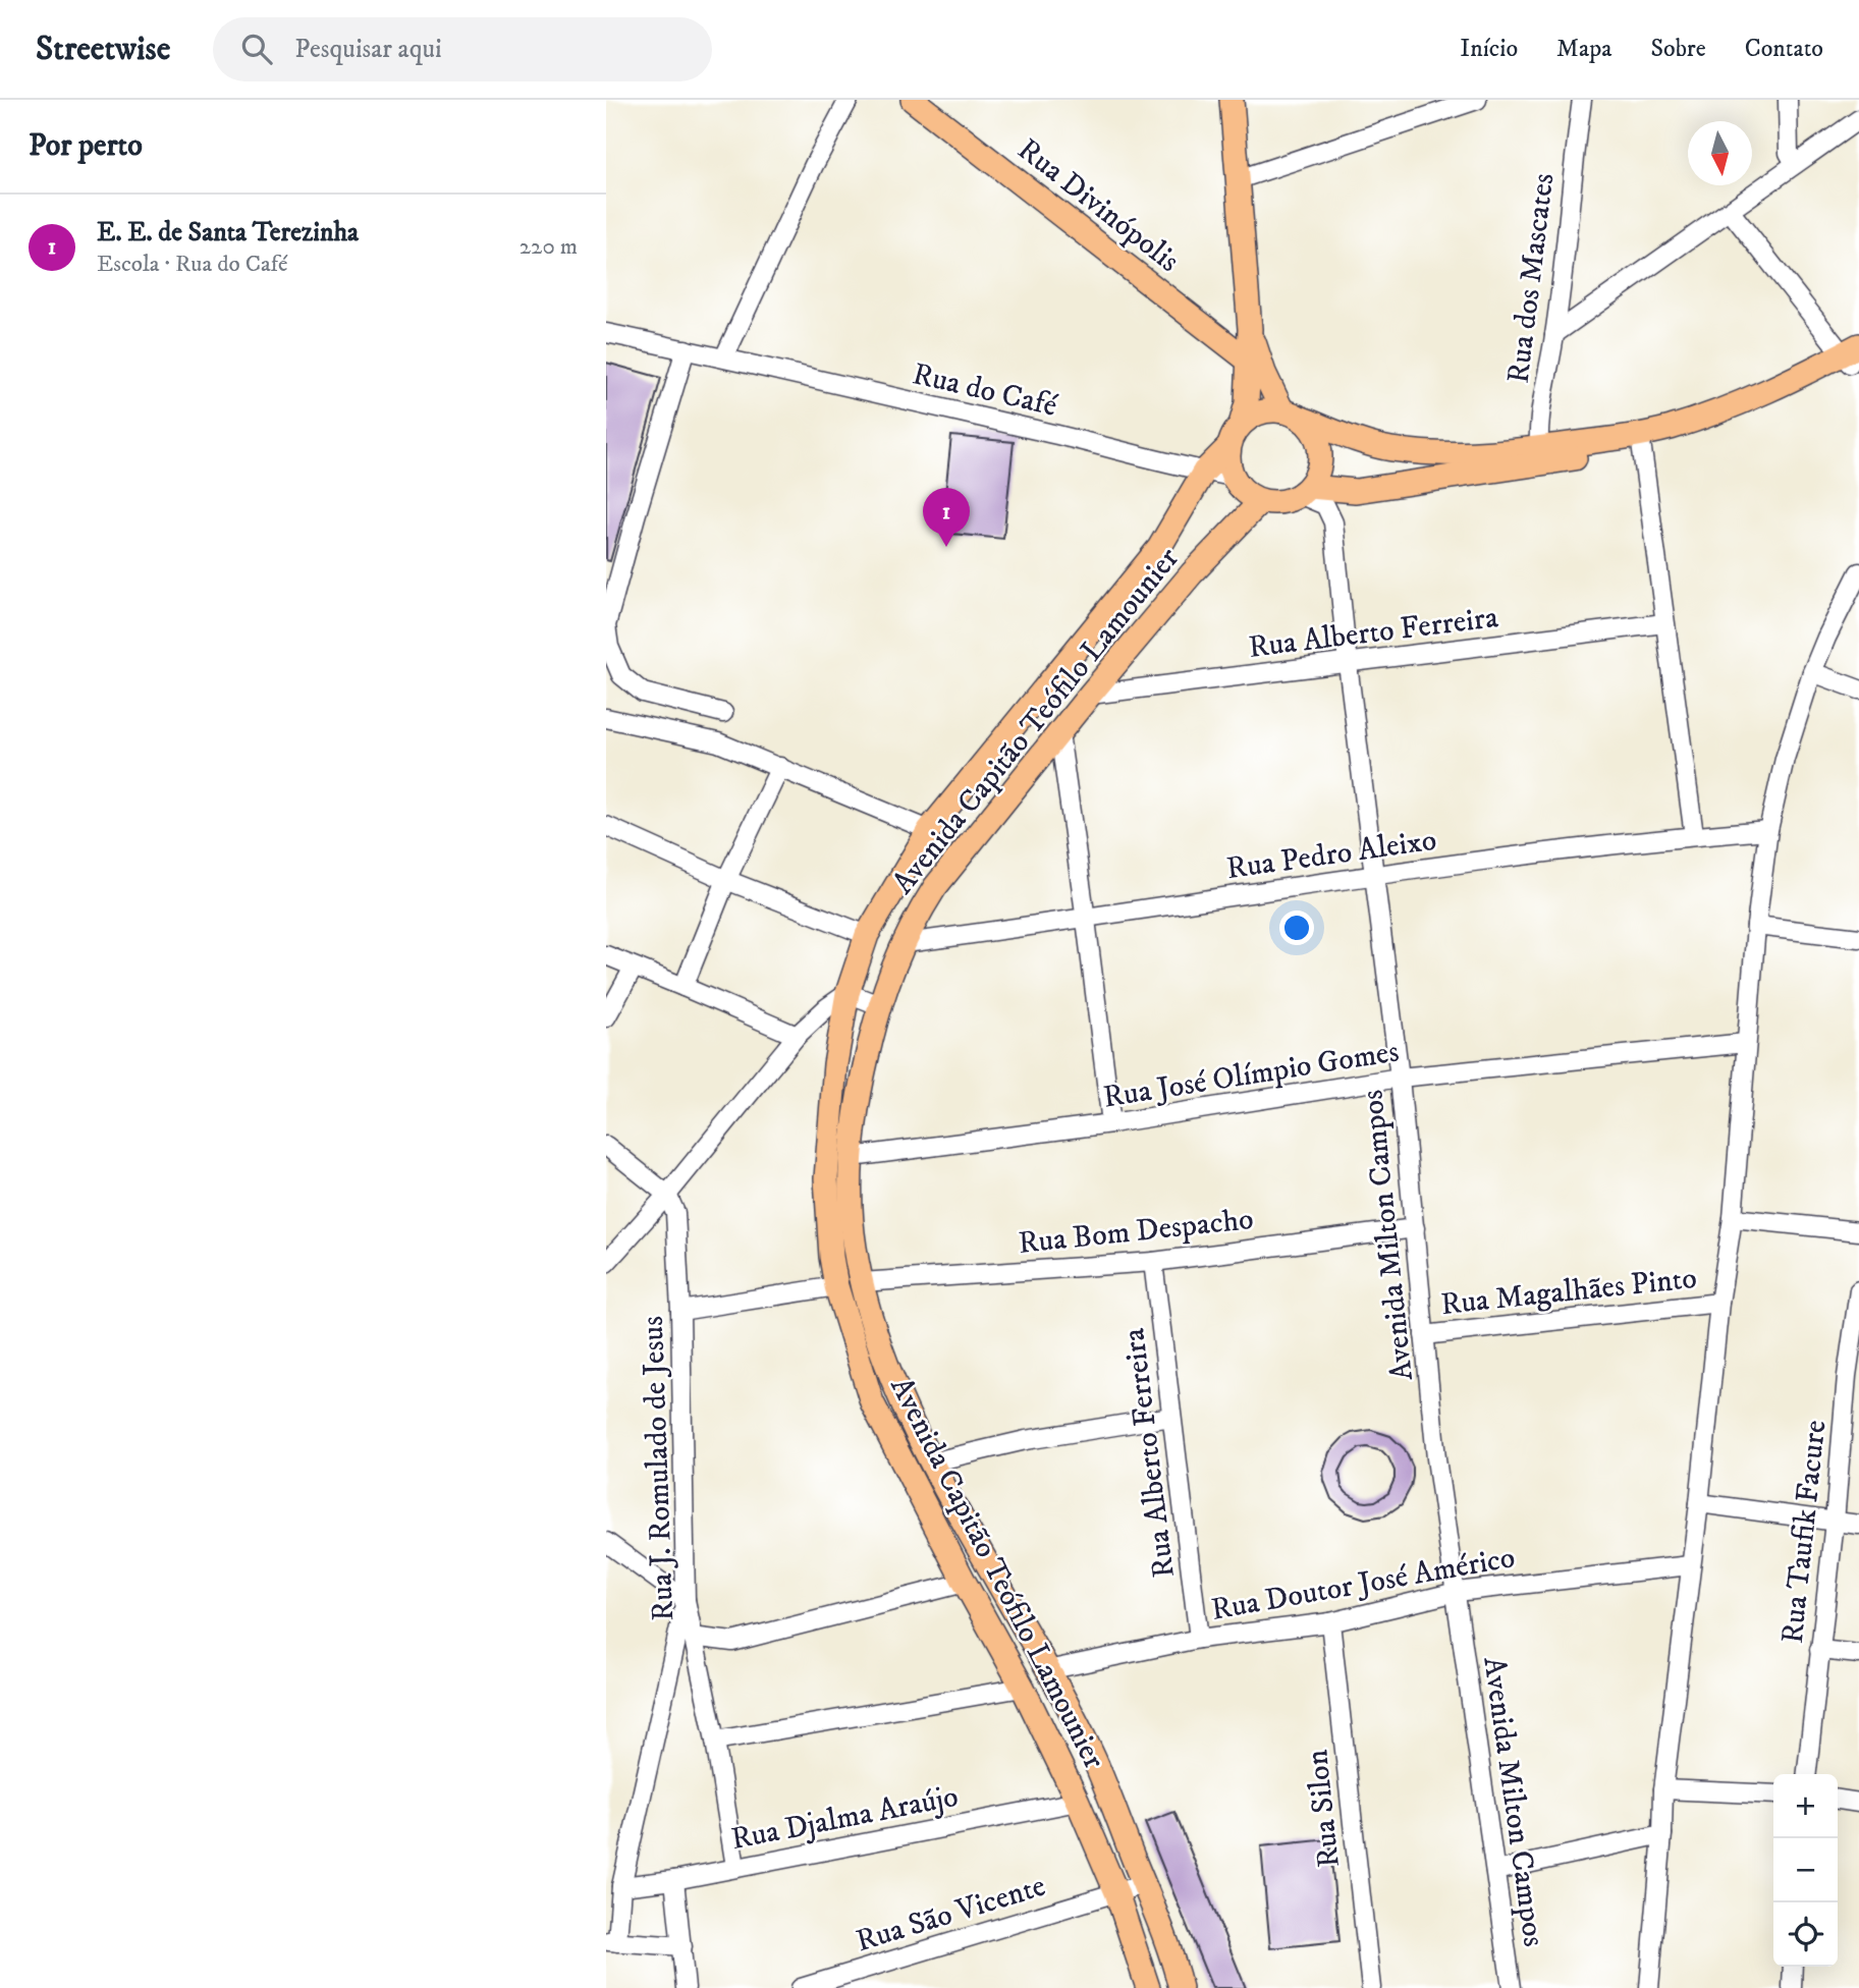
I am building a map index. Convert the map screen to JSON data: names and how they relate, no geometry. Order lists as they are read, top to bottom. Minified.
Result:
{"streets":{"main road":["Rua Divinópolis","Avenida Capitão Teófilo Lamounier"],"street":["Rua dos Mascates","Rua do Café","Rua Alberto Ferreira","Rua Pedro Aleixo","Rua José Olímpio Gomes","Rua Bom Despacho","Avenida Milton Campos","Rua Magalhães Pinto","Rua J. Romulado de Jesus","Rua Taufik Facure","Rua Doutor José Américo","Rua Silon","Rua Djalma Araújo","Rua São Vicente"]},"crossings":[["Rua do Café","Avenida Capitão Teófilo Lamounier"],["Rua do Café","Avenida Milton Campos"],["Rua Alberto Ferreira","Avenida Capitão Teófilo Lamounier"],["Rua Alberto Ferreira","Rua Bom Despacho"],["Rua Alberto Ferreira","Avenida Milton Campos"],["Rua Alberto Ferreira","Rua Doutor José Américo"],["Avenida Capitão Teófilo Lamounier","Rua Pedro Aleixo"],["Avenida Capitão Teófilo Lamounier","Rua José Olímpio Gomes"],["Avenida Capitão Teófilo Lamounier","Rua Bom Despacho"],["Avenida Capitão Teófilo Lamounier","Avenida Milton Campos"],["Avenida Capitão Teófilo Lamounier","Rua Doutor José Américo"],["Avenida Capitão Teófilo Lamounier","Rua Djalma Araújo"],["Avenida Capitão Teófilo Lamounier","Rua São Vicente"],["Rua Pedro Aleixo","Avenida Milton Campos"],["Rua José Olímpio Gomes","Avenida Milton Campos"],["Rua Bom Despacho","Avenida Milton Campos"],["Avenida Milton Campos","Rua Magalhães Pinto"],["Avenida Milton Campos","Rua Doutor José Américo"],["Rua J. Romulado de Jesus","Rua Djalma Araújo"],["Rua Doutor José Américo","Rua Silon"]],"north":"bottom","page":{"header":"Streetwise","search":"Pesquisar aqui","nav":["Início","Mapa","Sobre","Contato"],"heading":"Por perto","list":[{"mark":"1","name":"E. E. de Santa Terezinha","note":"Escola · Rua do Café","value":"220 m"}],"pins":"1","map_buttons":["+","−"]}}
